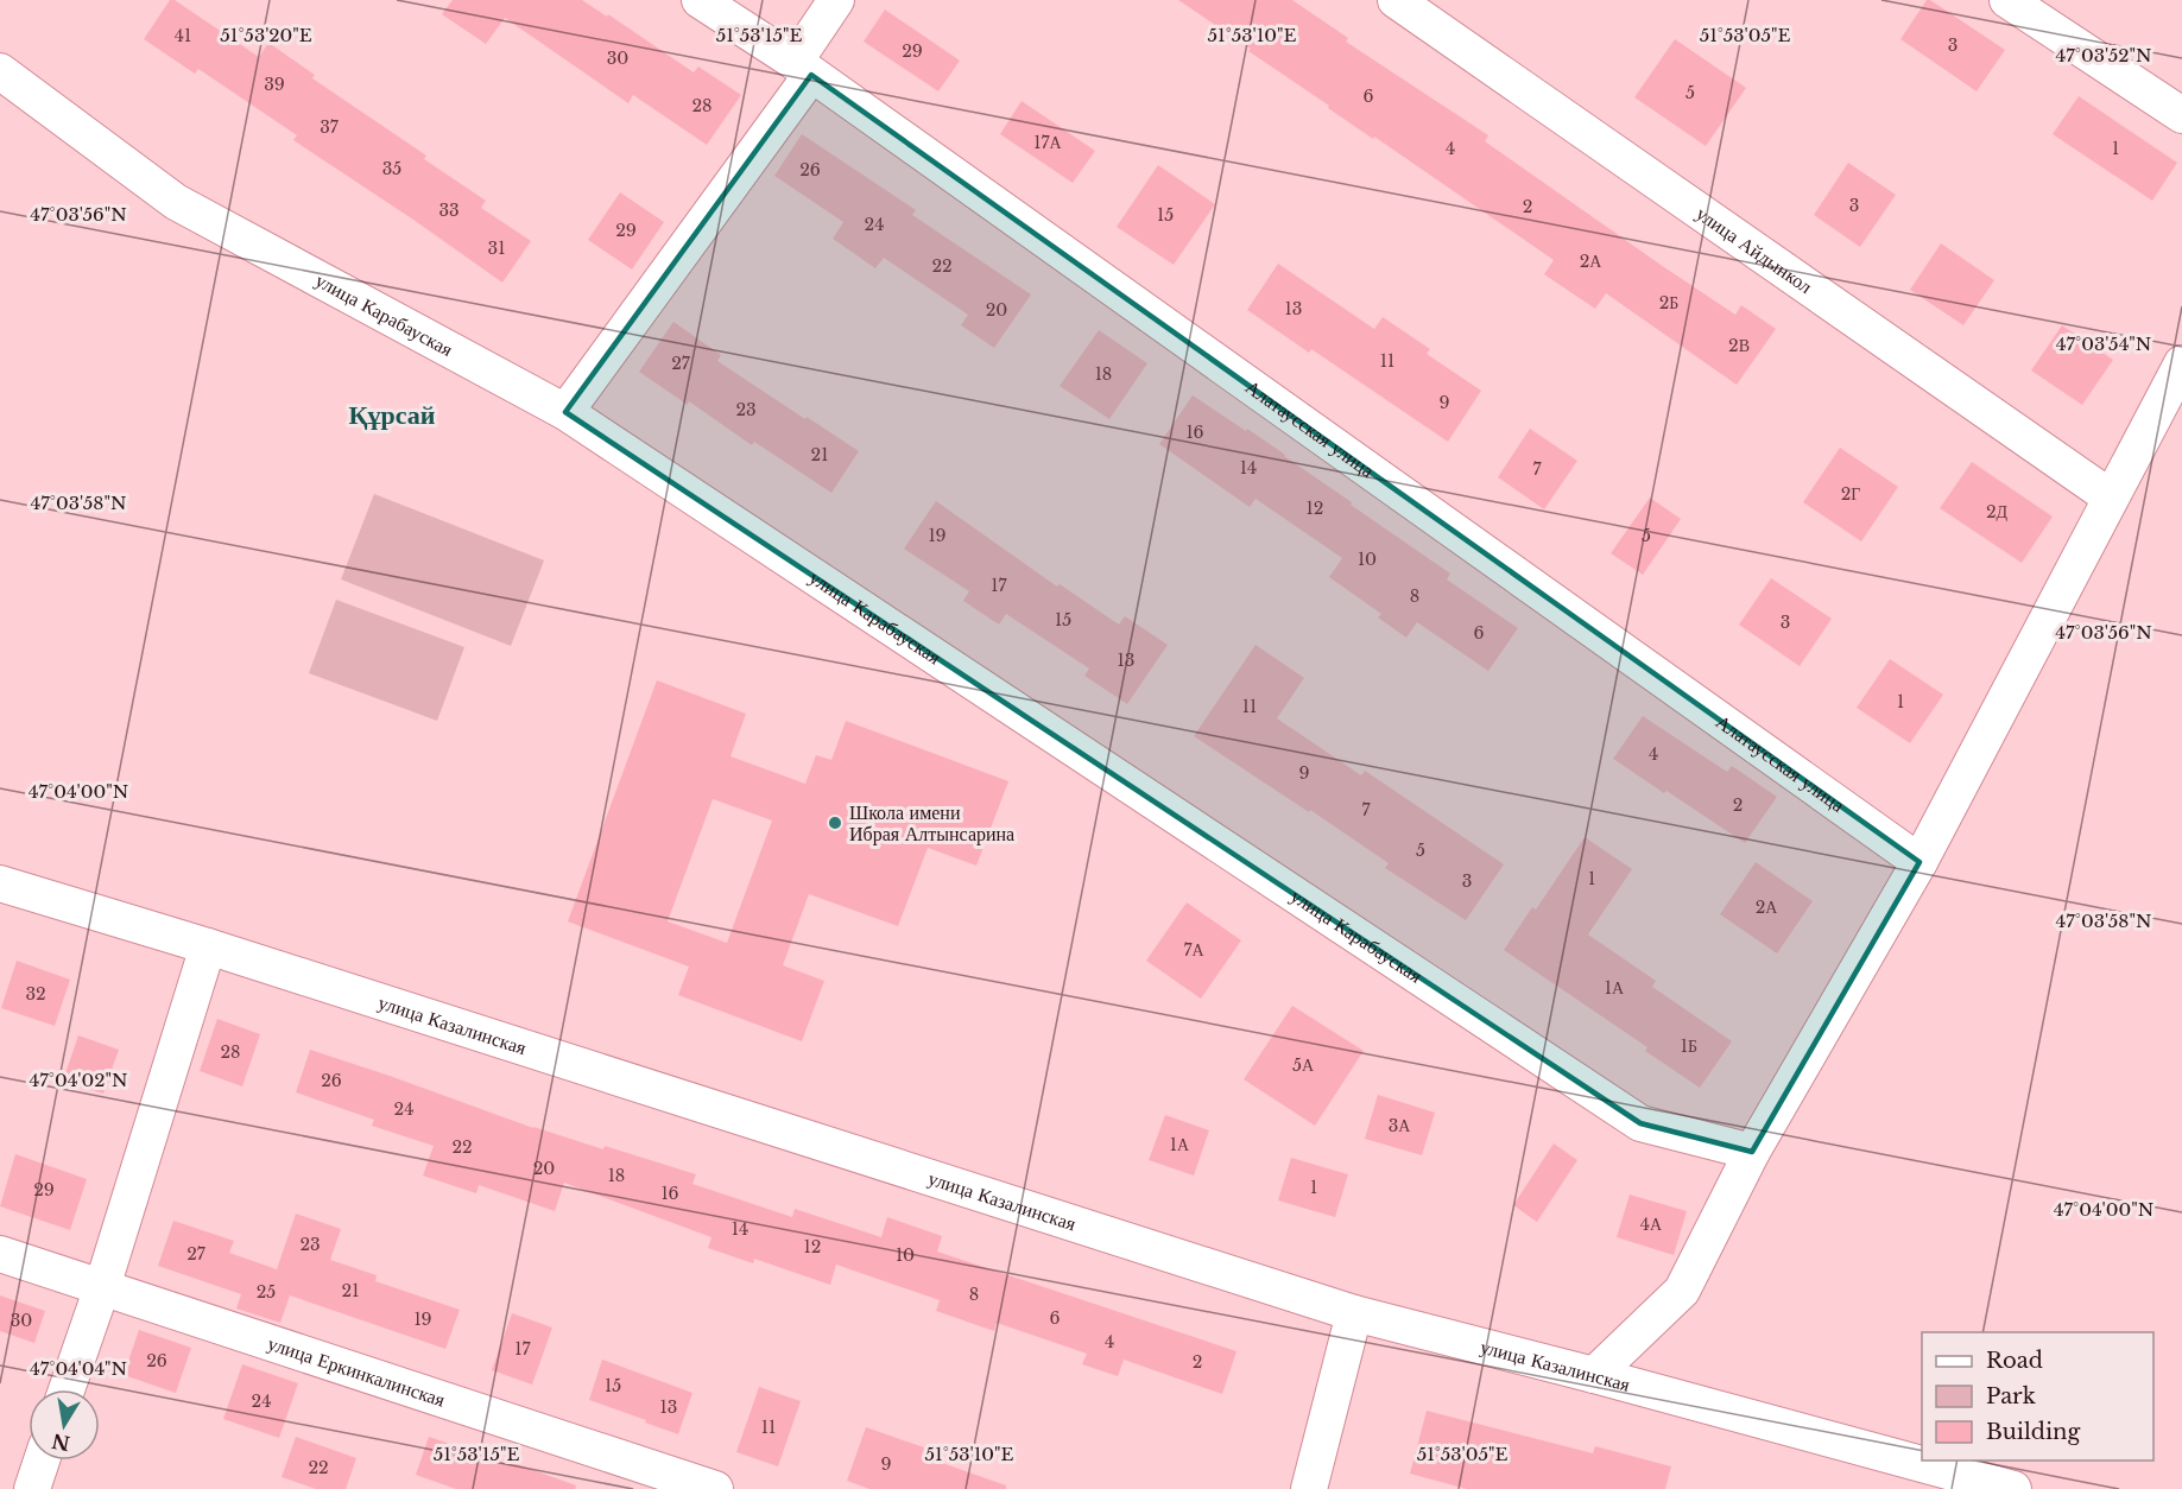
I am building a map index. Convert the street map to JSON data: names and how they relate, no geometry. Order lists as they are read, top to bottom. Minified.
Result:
{"streets":{"street":["улица Айдынкол","улица Карабауская","Алатаусская улица","улица Казалинская","улица Еркинкалинская"]},"districts":["Құрсай"],"places":["Школа имени Ибрая Алтынсарина"],"house_numbers":["41","3","29","30","39","5","6","28","37","17А","4","1","35","26","3","2","33","15","24","29","31","2А","22","2Б","13","20","2В","11","27","18","9","23","16","21","14","7","2Г","12","2Д","19","5","10","17","8","15","3","6","13","1","11","4","9","2","7","5","1","3","2А","7А","1А","32","1Б","28","5А","26","24","3А","1А","22","20","18","1","29","16","4А","14","23","12","27","10","21","25","8","6","19","30","4","17","26","2","15","24","13","11","9","22"],"legend":["Road","Park","Building"],"north":"bottom","coordinates":["51°53'20\"E","51°53'15\"E","51°53'10\"E","51°53'05\"E","47°03'52\"N","47°03'56\"N","47°03'54\"N","47°03'58\"N","47°04'00\"N","47°04'02\"N","47°04'04\"N"]}
